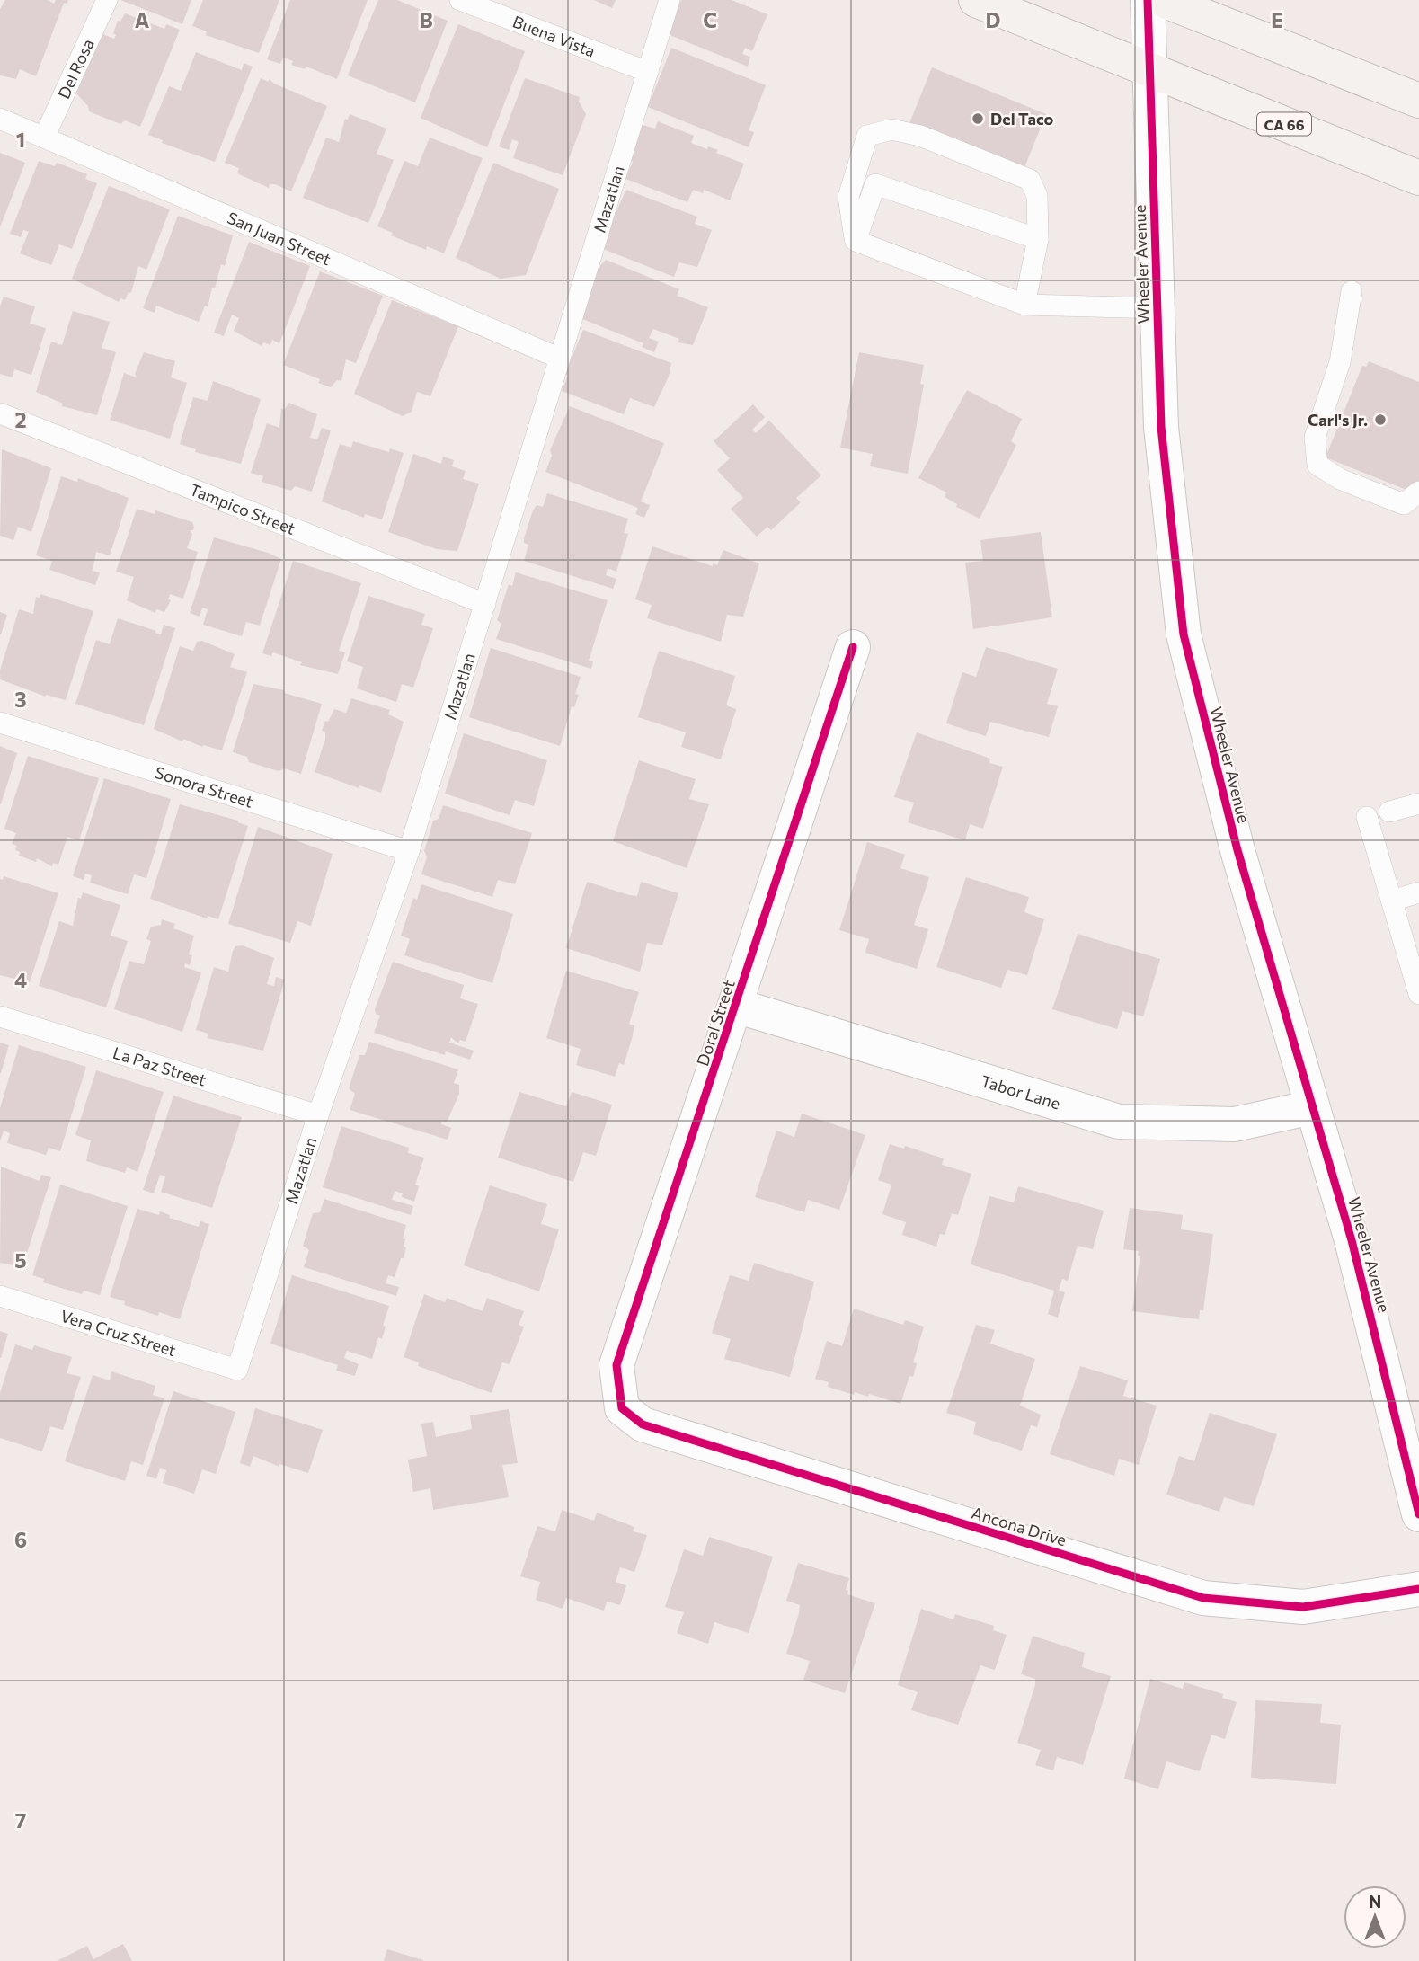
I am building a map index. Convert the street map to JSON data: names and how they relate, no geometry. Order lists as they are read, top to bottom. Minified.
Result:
{"streets":{"main road":["CA 66"],"street":["Wheeler Avenue","Doral Street","Tabor Lane","Ancona Drive"],"lane":["Buena Vista","Del Rosa","Mazatlan","San Juan Street","Tampico Street","Sonora Street","La Paz Street","Vera Cruz Street"]},"crossings":[["Buena Vista","Mazatlan"],["Del Rosa","San Juan Street"],["CA 66","Wheeler Avenue"],["Mazatlan","San Juan Street"],["Mazatlan","Tampico Street"],["Mazatlan","Sonora Street"],["Mazatlan","La Paz Street"],["Mazatlan","Vera Cruz Street"],["Wheeler Avenue","Tabor Lane"],["Doral Street","Tabor Lane"],["Doral Street","Ancona Drive"]],"places":["Del Taco","Carl's Jr."],"north":"top","grid":{"columns":["A","B","C","D","E"],"rows":["1","2","3","4","5","6","7"]}}
